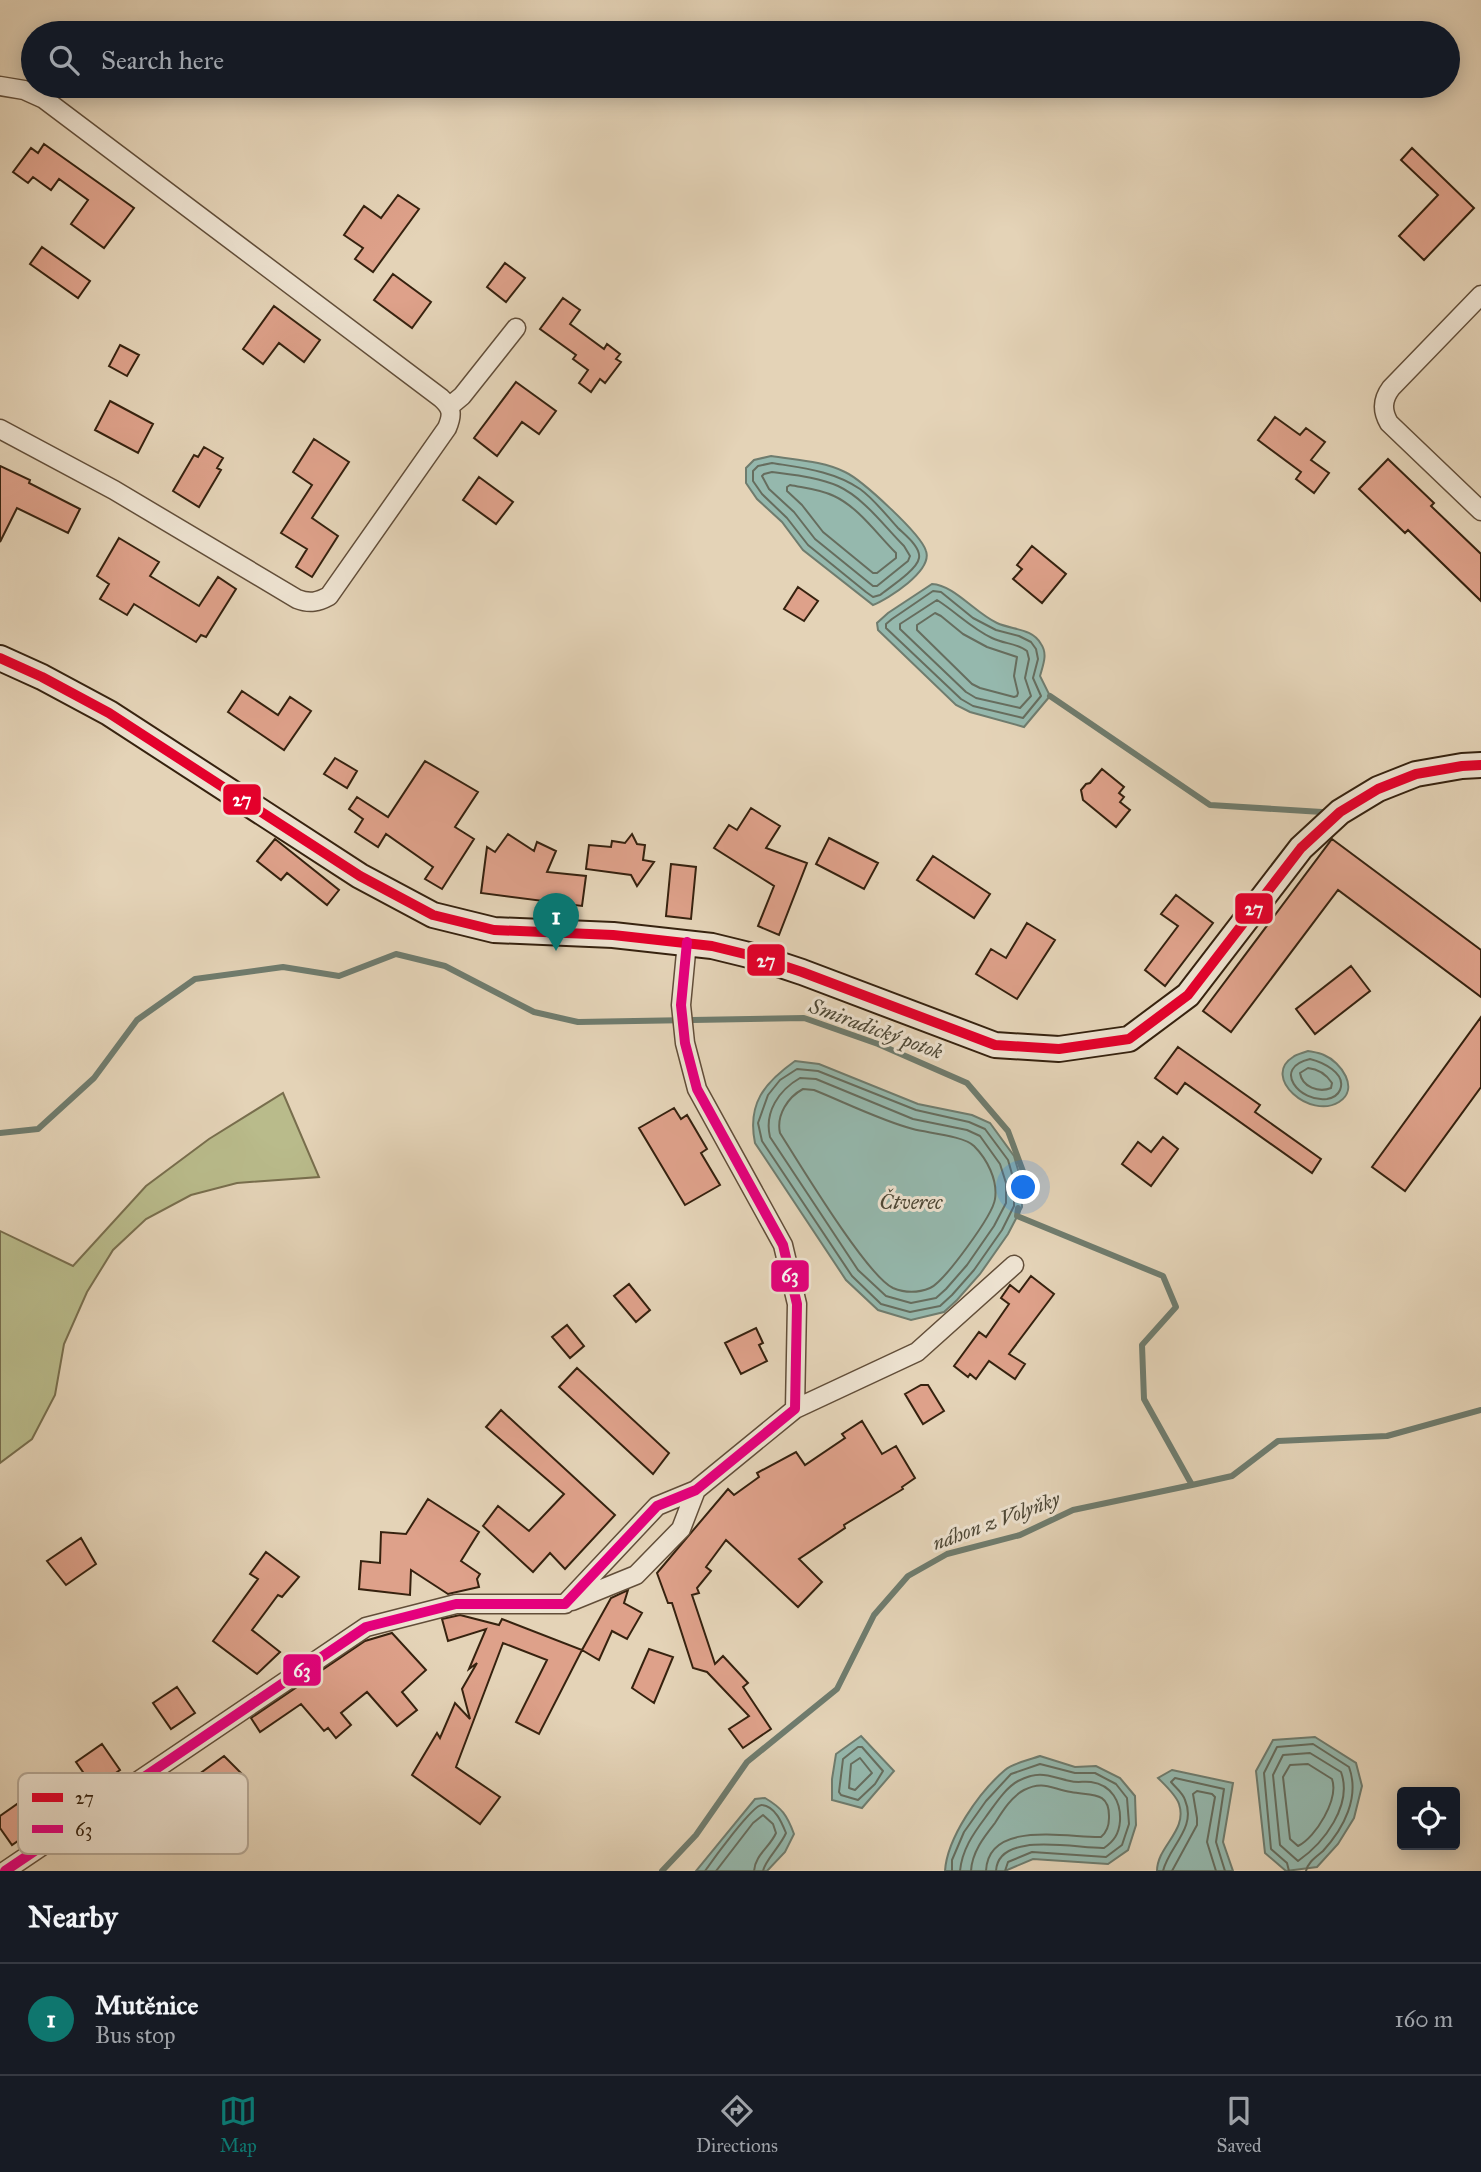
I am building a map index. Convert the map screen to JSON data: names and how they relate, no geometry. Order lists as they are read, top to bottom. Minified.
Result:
{"water":["Smiradický potok","Čtverec","náhon z Volyňky"],"lines":["transit line 27","transit line 63"],"legend":["27","63"],"page":{"search":"Search here","pins":"1","heading":"Nearby","list":[{"mark":"1","name":"Mutěnice","note":"Bus stop","value":"160 m"}],"nav":["Map","Directions","Saved"]}}
